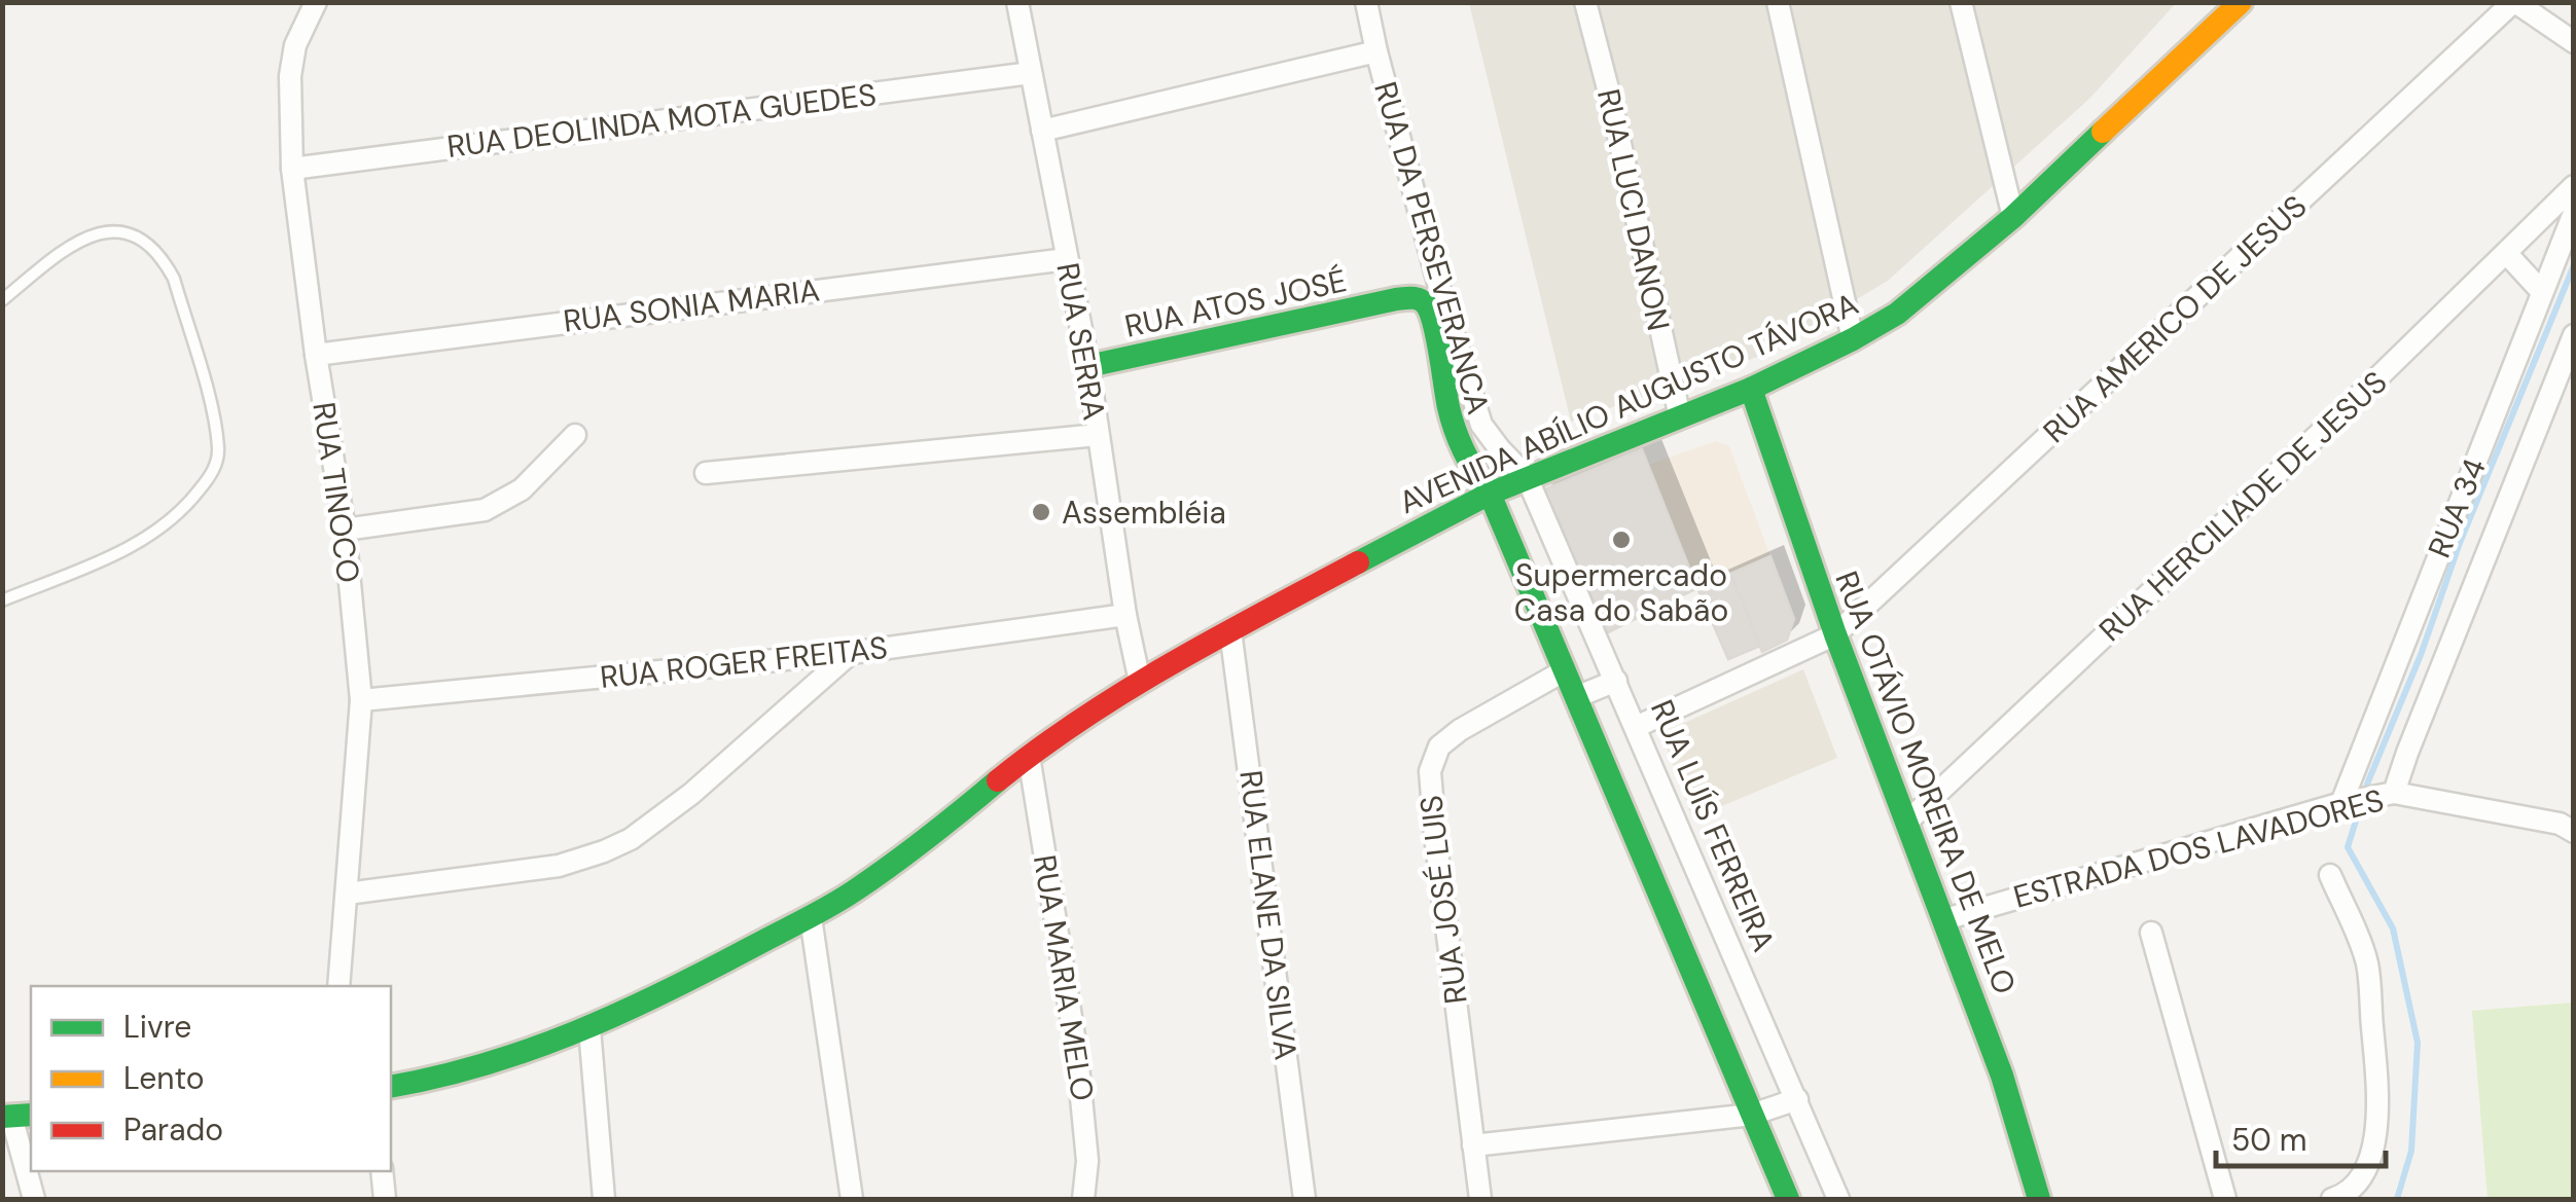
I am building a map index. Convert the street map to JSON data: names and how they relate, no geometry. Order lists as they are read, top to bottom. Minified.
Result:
{"streets":{"street":["RUA DEOLINDA MOTA GUEDES","RUA LUCI DANON","RUA DA PERSEVERANCA","RUA ATOS JOSÉ","RUA SONIA MARIA","RUA AMERICO DE JESUS","RUA SERRA","AVENIDA ABÍLIO AUGUSTO TÁVORA","RUA TINOCO","RUA HERCILIADE DE JESUS","RUA 34","RUA ROGER FREITAS","RUA OTÁVIO MOREIRA DE MELO","RUA LUÍS FERREIRA","ESTRADA DOS LAVADORES","RUA JOSÉ LUIS","RUA ELANE DA SILVA","RUA MARIA MELO"]},"crossings":[["RUA DEOLINDA MOTA GUEDES","RUA SERRA"],["RUA DEOLINDA MOTA GUEDES","RUA TINOCO"],["RUA LUCI DANON","AVENIDA ABÍLIO AUGUSTO TÁVORA"],["RUA DA PERSEVERANCA","AVENIDA ABÍLIO AUGUSTO TÁVORA"],["RUA DA PERSEVERANCA","RUA LUÍS FERREIRA"],["RUA ATOS JOSÉ","RUA SERRA"],["RUA ATOS JOSÉ","AVENIDA ABÍLIO AUGUSTO TÁVORA"],["RUA SONIA MARIA","RUA SERRA"],["RUA SONIA MARIA","RUA TINOCO"],["RUA AMERICO DE JESUS","RUA OTÁVIO MOREIRA DE MELO"],["RUA AMERICO DE JESUS","RUA LUÍS FERREIRA"],["RUA SERRA","AVENIDA ABÍLIO AUGUSTO TÁVORA"],["RUA SERRA","RUA ROGER FREITAS"],["AVENIDA ABÍLIO AUGUSTO TÁVORA","RUA OTÁVIO MOREIRA DE MELO"],["AVENIDA ABÍLIO AUGUSTO TÁVORA","RUA LUÍS FERREIRA"],["AVENIDA ABÍLIO AUGUSTO TÁVORA","RUA ELANE DA SILVA"],["AVENIDA ABÍLIO AUGUSTO TÁVORA","RUA MARIA MELO"],["RUA TINOCO","RUA ROGER FREITAS"],["RUA HERCILIADE DE JESUS","RUA OTÁVIO MOREIRA DE MELO"],["RUA 34","ESTRADA DOS LAVADORES"],["RUA OTÁVIO MOREIRA DE MELO","ESTRADA DOS LAVADORES"]],"places":["Assembléia","Supermercado Casa do Sabão"],"legend":["Livre","Lento","Parado"],"scale_bar":"50 m"}
